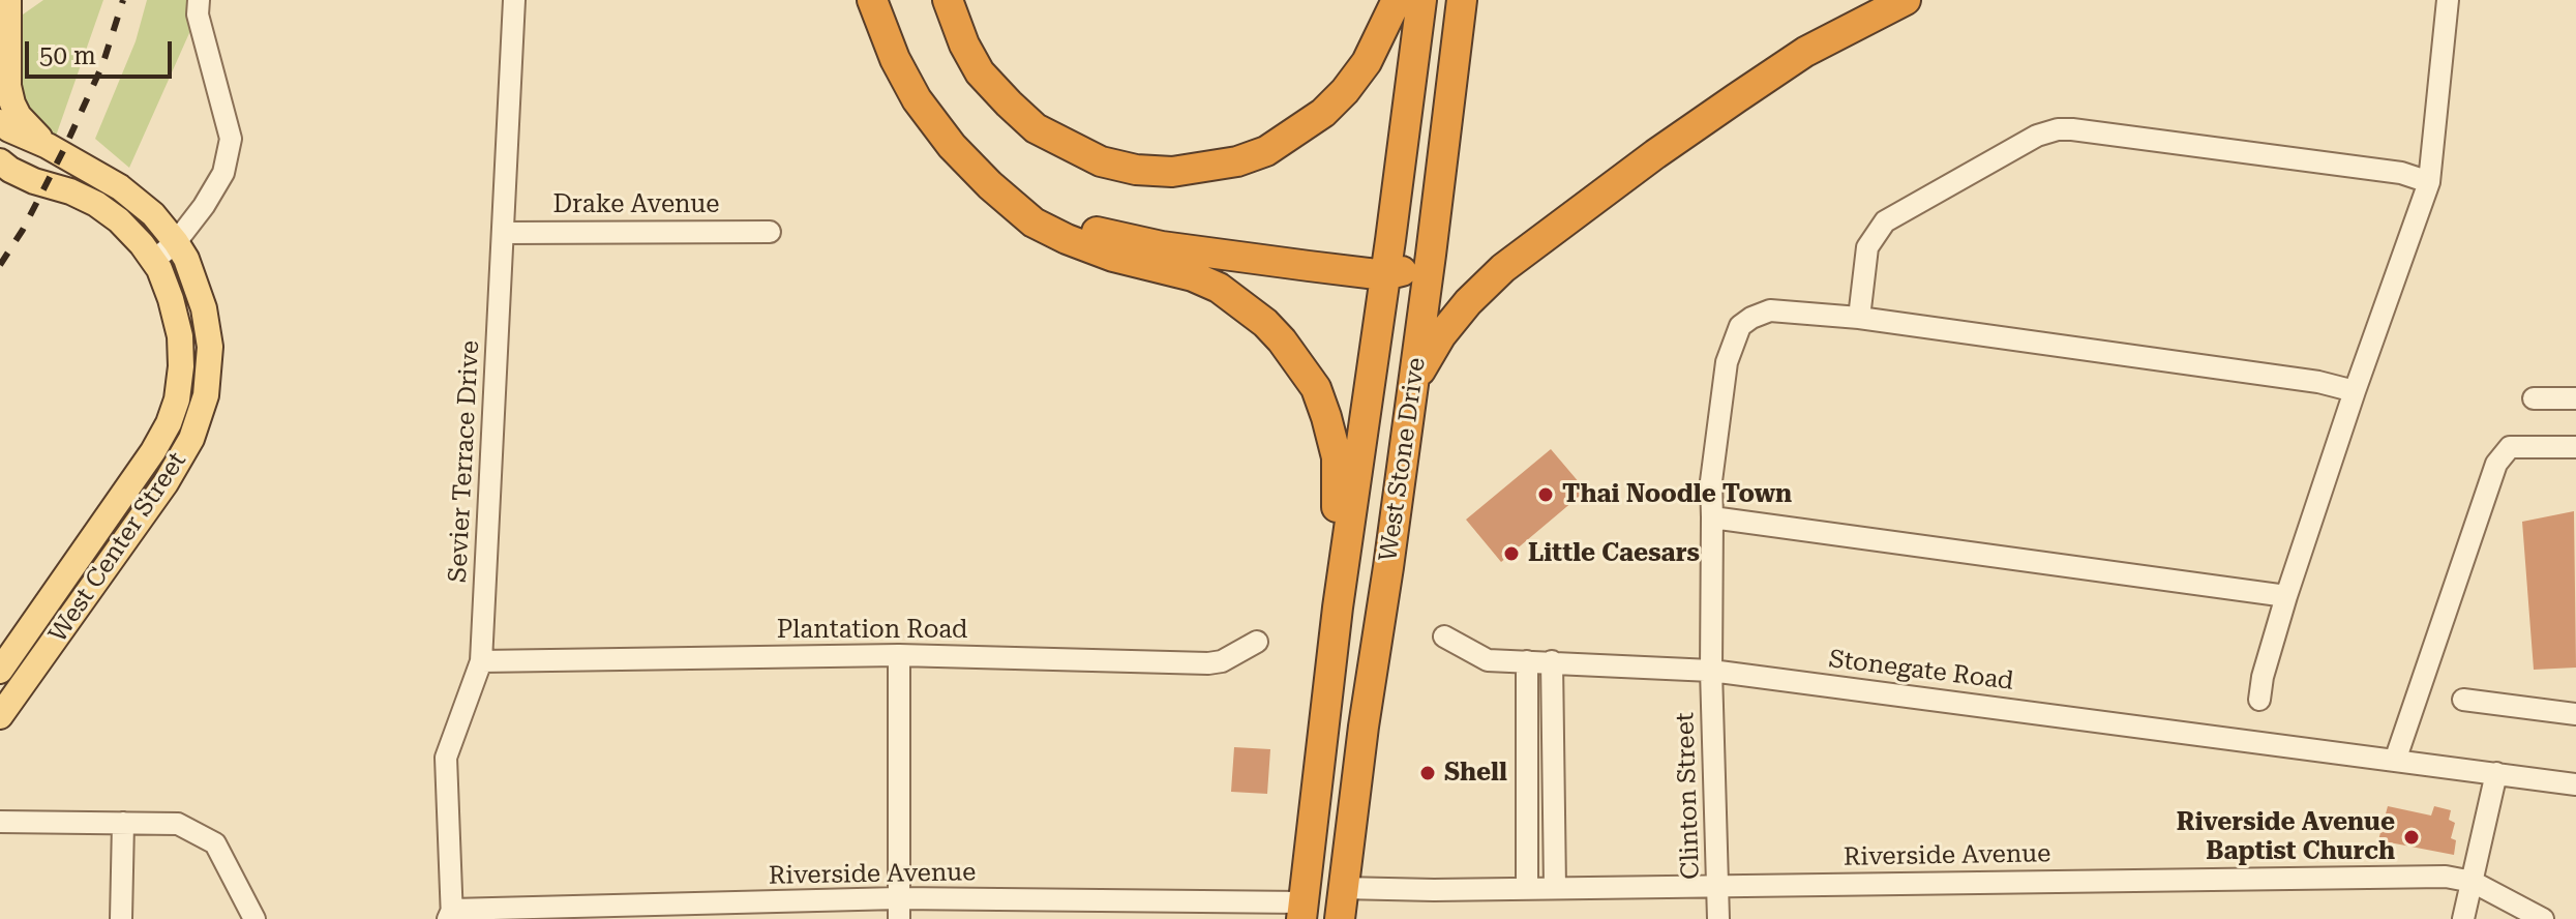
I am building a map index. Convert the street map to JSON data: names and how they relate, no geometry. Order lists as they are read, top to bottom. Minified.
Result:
{"streets":{"highway":["West Stone Drive"],"main road":["West Center Street"],"street":["Drake Avenue","Sevier Terrace Drive","Plantation Road","Stonegate Road","Clinton Street","Riverside Avenue"]},"crossings":[["Drake Avenue","Sevier Terrace Drive"],["West Stone Drive","Riverside Avenue"],["Sevier Terrace Drive","Plantation Road"],["Sevier Terrace Drive","Riverside Avenue"],["Stonegate Road","Clinton Street"],["Clinton Street","Riverside Avenue"]],"places":["Thai Noodle Town","Little Caesars","Shell","Riverside Avenue Baptist Church"],"scale_bar":"50 m"}
